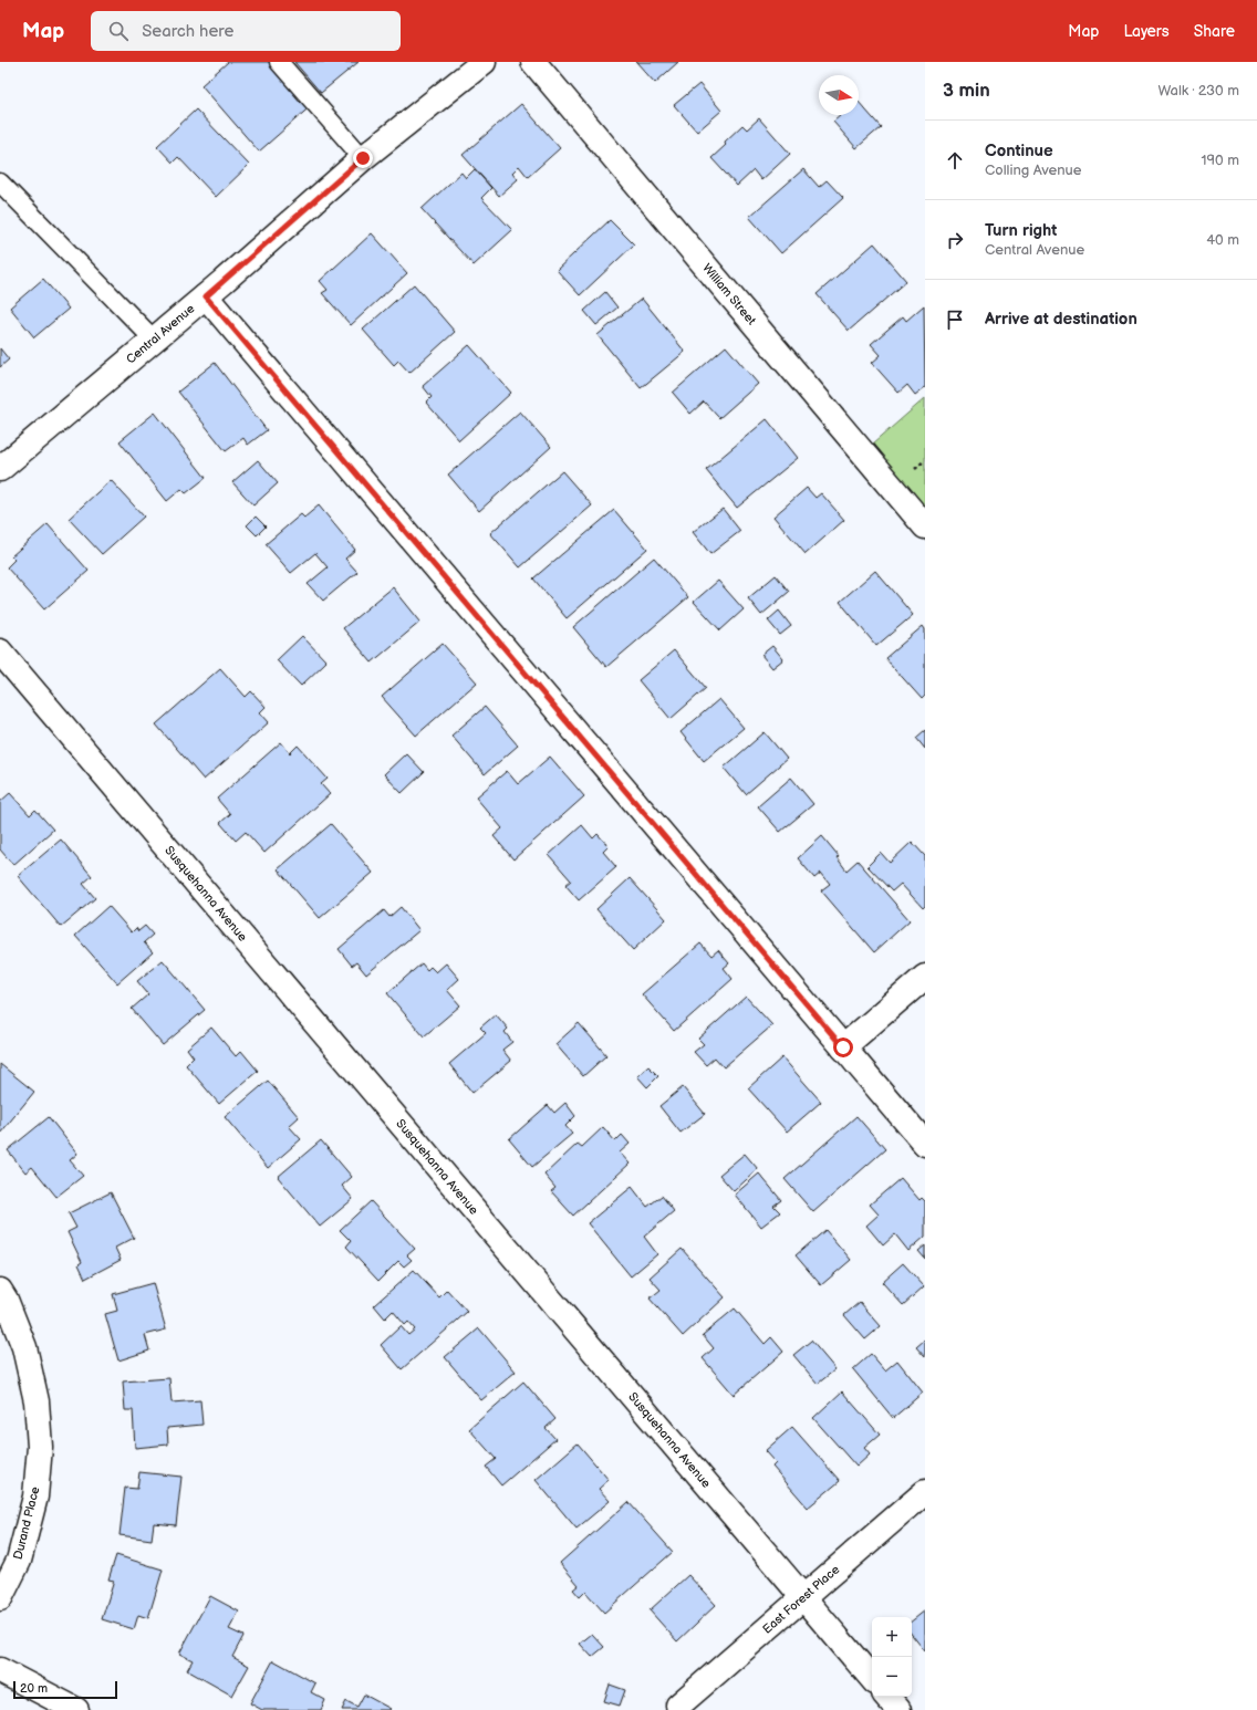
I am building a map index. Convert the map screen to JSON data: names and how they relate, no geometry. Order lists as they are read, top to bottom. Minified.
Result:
{"streets":{"street":["William Street","Central Avenue","Susquehanna Avenue","Durand Place","East Forest Place"]},"crossings":[["Susquehanna Avenue","East Forest Place"]],"scale_bar":"20 m","north":"right","page":{"header":"Map","search":"Search here","nav":["Map","Layers","Share"],"heading":["3 min","Walk · 230 m"],"list":[["Continue","Colling Avenue","190 m"],["Turn right","Central Avenue","40 m"],"Arrive at destination"],"map_buttons":["+","−"],"scale":"20 m"}}
